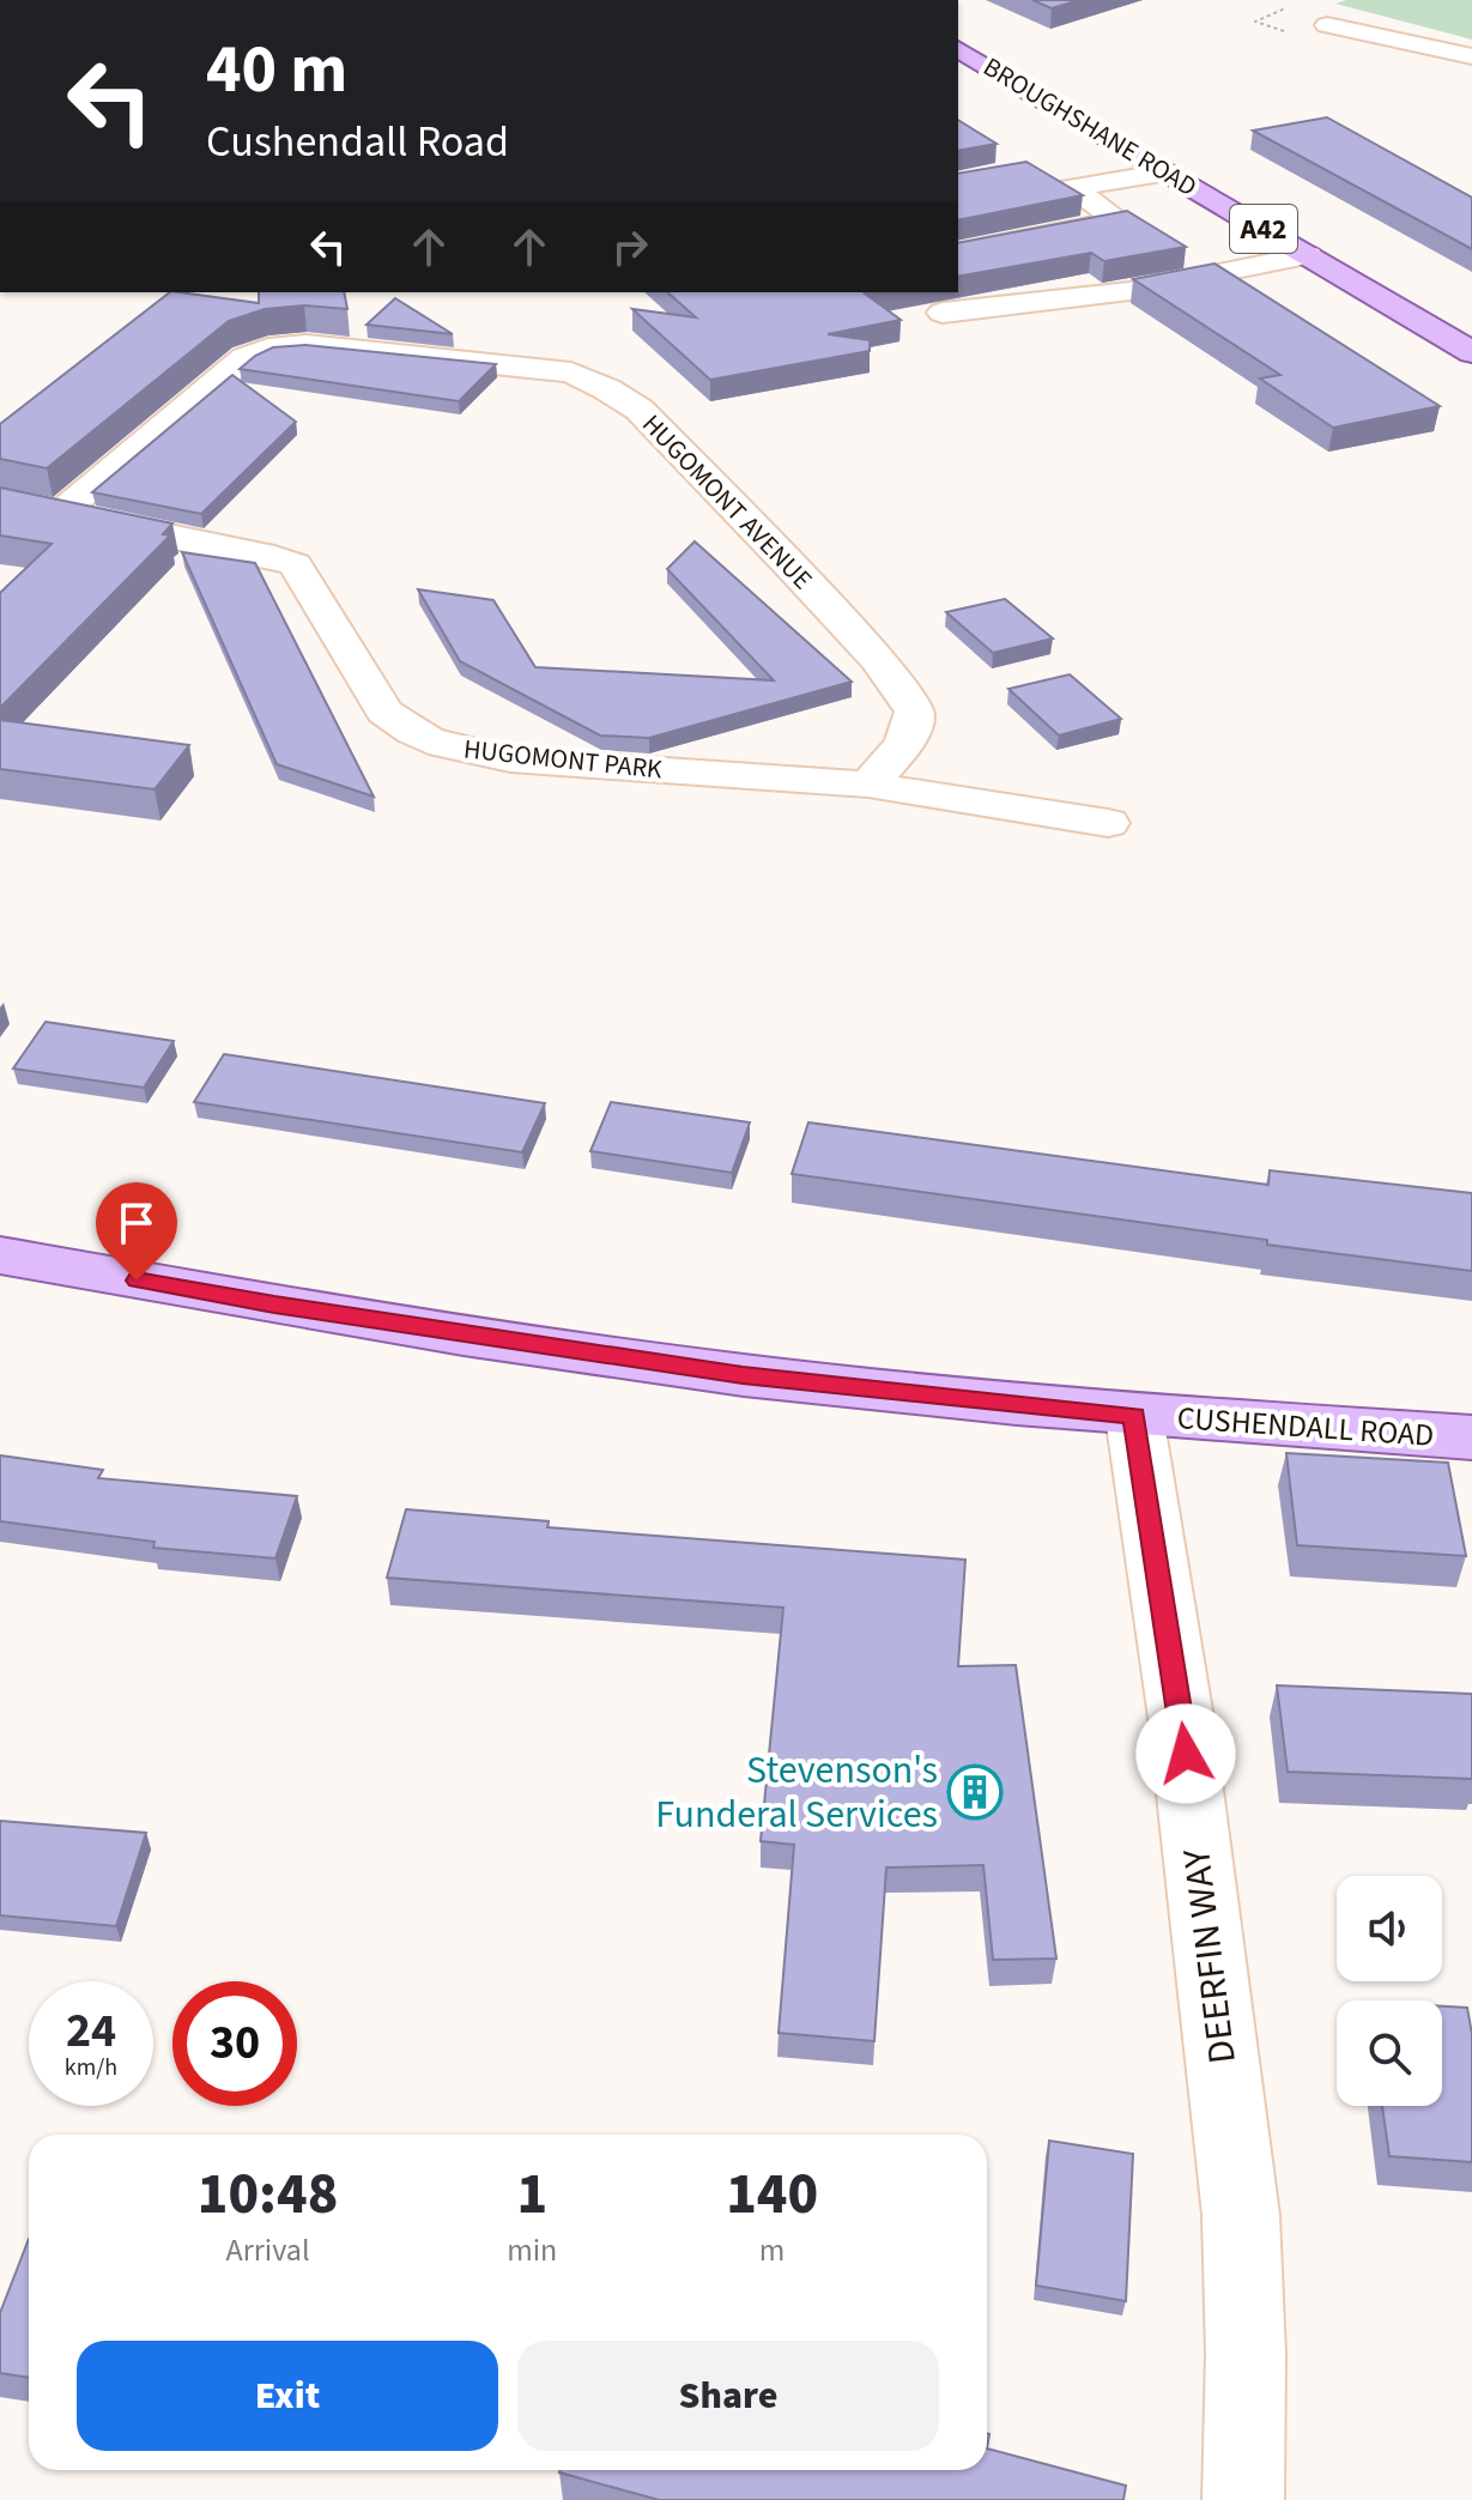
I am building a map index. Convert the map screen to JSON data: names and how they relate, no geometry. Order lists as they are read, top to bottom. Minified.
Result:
{"streets":{"main road":["BROUGHSHANE ROAD","A42","CUSHENDALL ROAD"],"street":["HUGOMONT AVENUE","HUGOMONT PARK","DEERFIN WAY"]},"crossings":[["HUGOMONT AVENUE","HUGOMONT PARK"],["CUSHENDALL ROAD","DEERFIN WAY"]],"places":{"building":["Stevenson's Funderal Services"]},"page":{"turn":["40 m","Cushendall Road"],"speed":"24 km/h","limit":"30","eta":["10:48","Arrival","1","min","140","m"],"buttons":["Exit","Share"]}}
